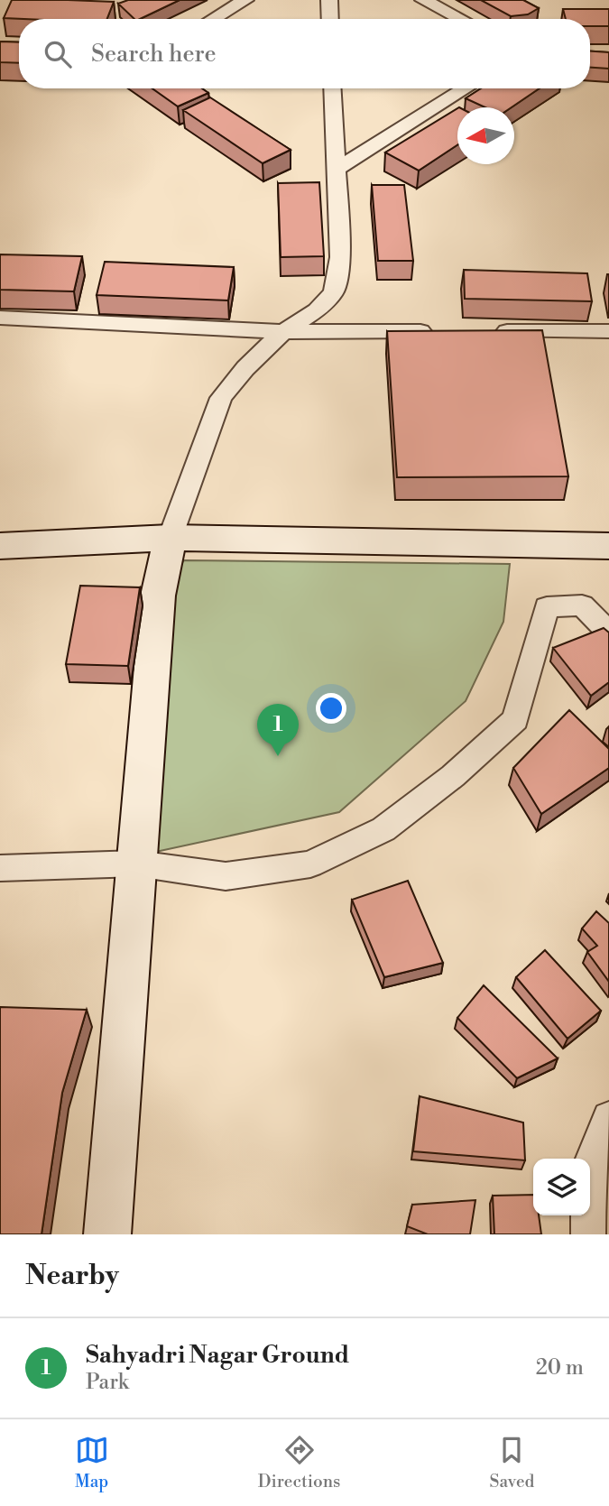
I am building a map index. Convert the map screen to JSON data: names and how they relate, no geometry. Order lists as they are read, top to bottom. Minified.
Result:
{"north":"left","page":{"search":"Search here","pins":"1","heading":"Nearby","list":[{"mark":"1","name":"Sahyadri Nagar Ground","note":"Park","value":"20 m"}],"nav":["Map","Directions","Saved"]}}
